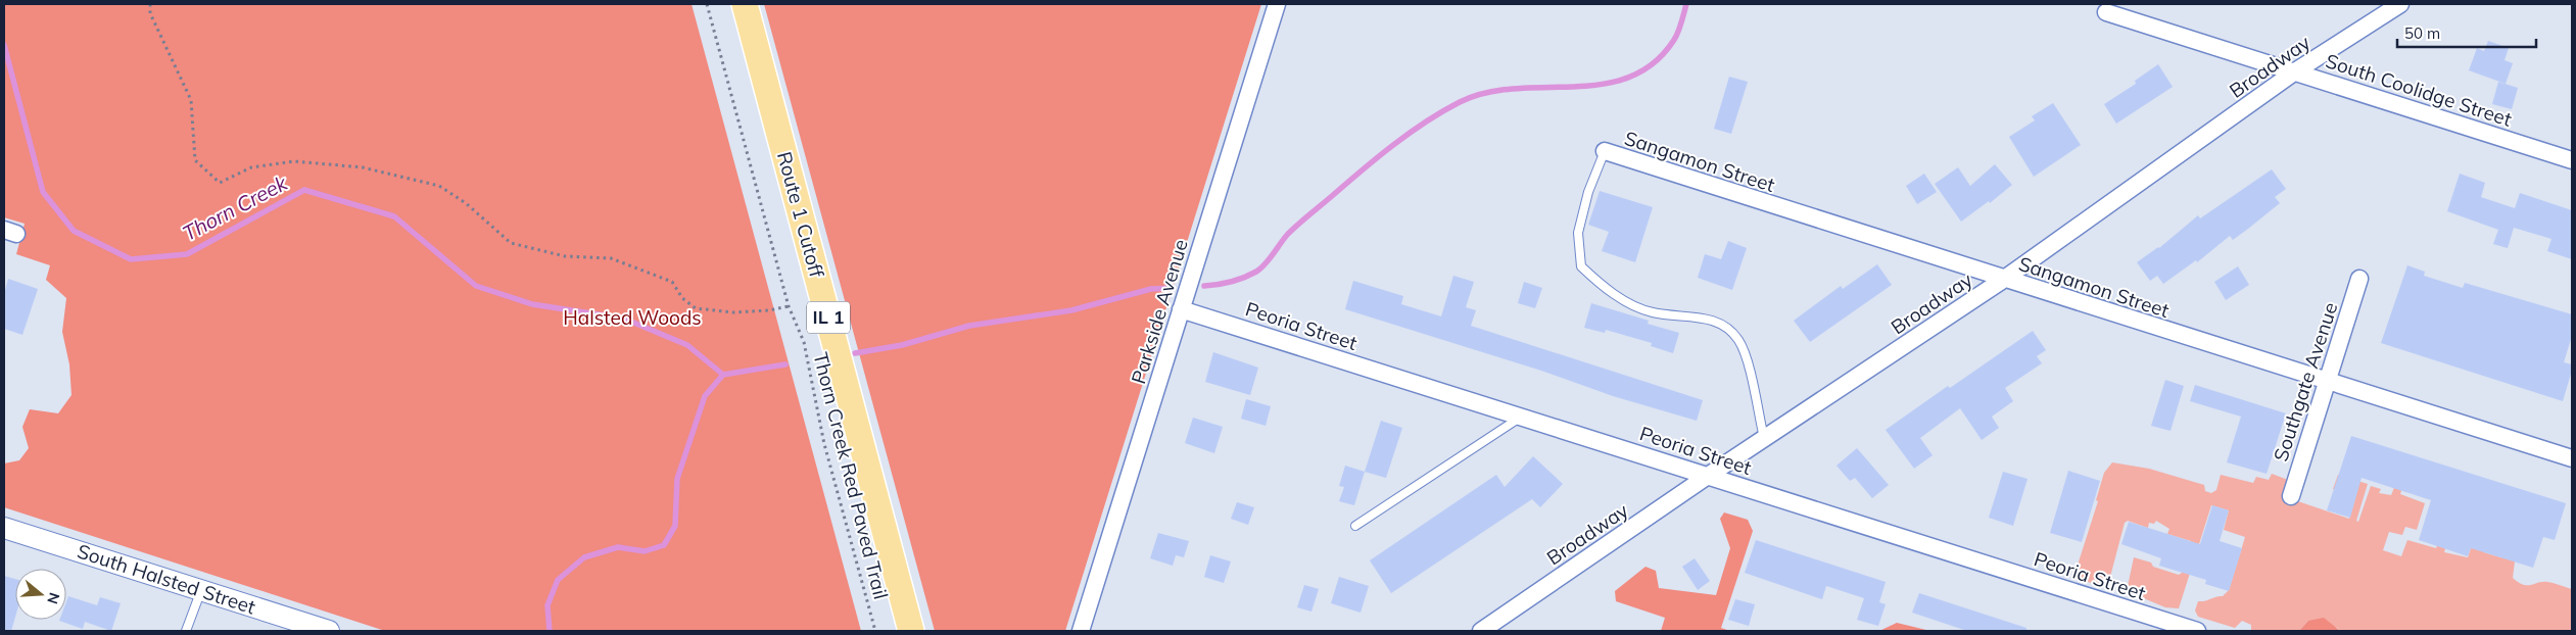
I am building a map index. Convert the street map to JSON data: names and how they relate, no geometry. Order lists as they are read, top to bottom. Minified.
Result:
{"streets":{"main road":["Route 1 Cutoff","IL 1"],"street":["Broadway","South Coolidge Street","Sangamon Street","Parkside Avenue","Peoria Street","Southgate Avenue","South Halsted Street"],"path":["Thorn Creek Red Paved Trail"]},"crossings":[["Broadway","South Coolidge Street"],["Broadway","Sangamon Street"],["Broadway","Peoria Street"],["Sangamon Street","Southgate Avenue"],["Parkside Avenue","Peoria Street"]],"water":["Thorn Creek"],"parks":["Halsted Woods"],"scale_bar":"50 m","north":"right"}
